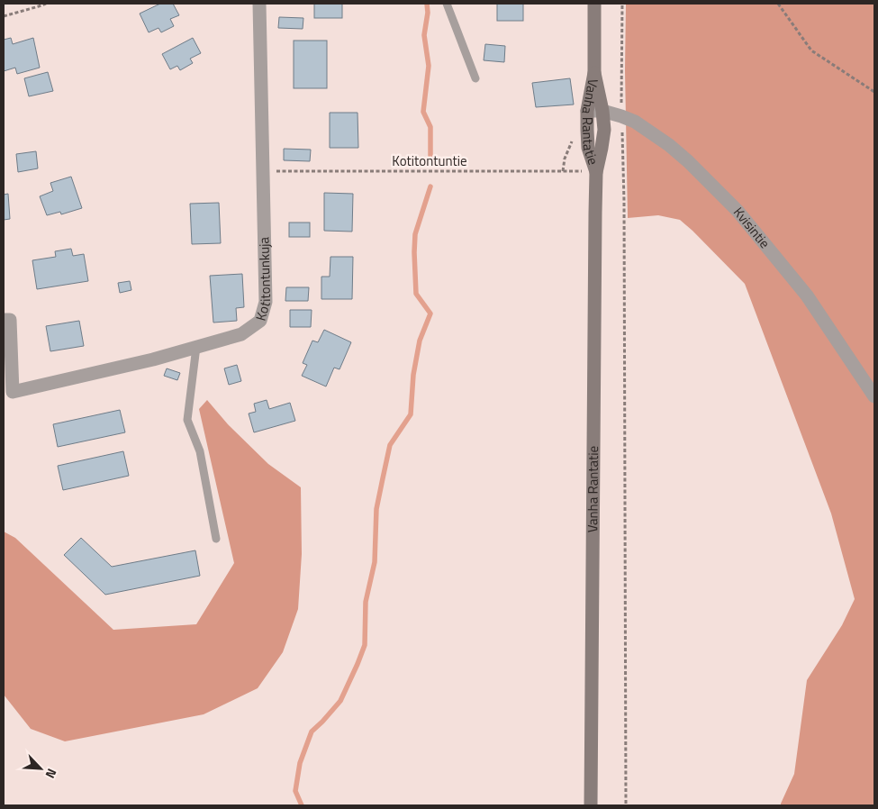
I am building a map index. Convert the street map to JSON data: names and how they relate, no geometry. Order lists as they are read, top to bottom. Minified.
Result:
{"streets":{"main road":["Vanha Rantatie"],"street":["Kvisintie","Kotitontunkuja"],"path":["Kotitontuntie"]},"crossings":[["Vanha Rantatie","Kotitontuntie"],["Vanha Rantatie","Kvisintie"],["Kotitontuntie","Kotitontunkuja"]],"north":"bottom right"}
